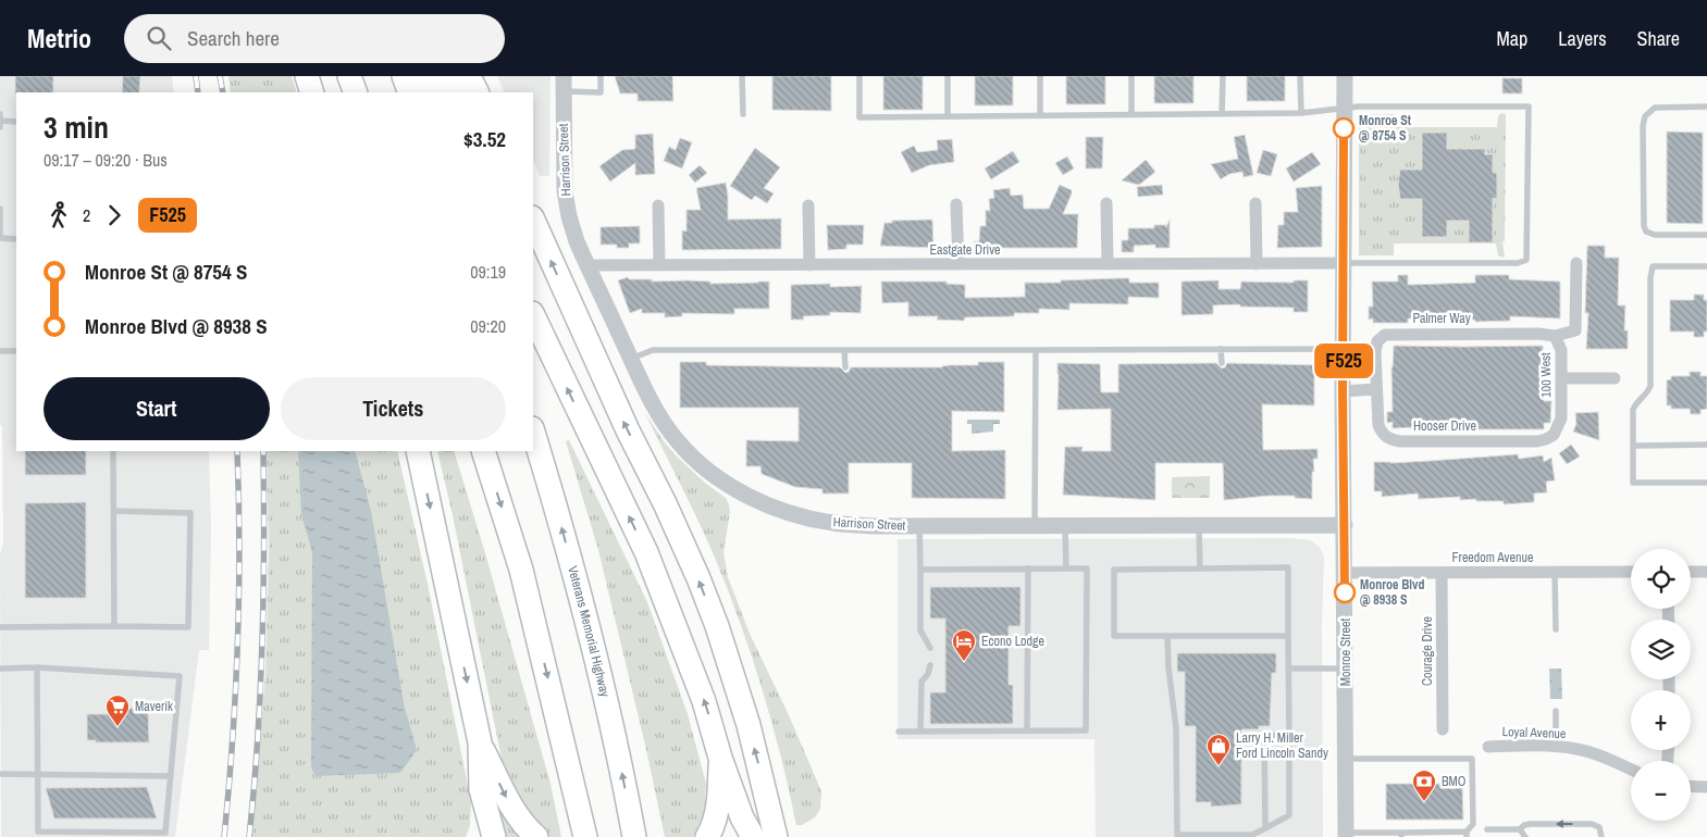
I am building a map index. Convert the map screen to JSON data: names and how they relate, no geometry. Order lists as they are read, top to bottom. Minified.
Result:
{"streets":{"highway":["Veterans Memorial Highway"],"street":["Harrison Street","Eastgate Drive","Palmer Way","100 West","Hooser Drive","Freedom Avenue","Courage Drive","Monroe Street","Loyal Avenue"]},"crossings":[["Harrison Street","Eastgate Drive"],["Harrison Street","Monroe Street"],["Eastgate Drive","Monroe Street"],["Palmer Way","100 West"],["Palmer Way","Hooser Drive"],["100 West","Hooser Drive"],["Freedom Avenue","Courage Drive"],["Freedom Avenue","Monroe Street"]],"places":{"other":["Monroe St @ 8754 S","Monroe Blvd @ 8938 S"],"hotel":["Econo Lodge"],"supermarket":["Maverik"],"shop":["Larry H. Miller Ford Lincoln Sandy"],"bank":["BMO"]},"lines":["bus line F525"],"page":{"header":"Metrio","search":"Search here","nav":["Map","Layers","Share"],"on_map":"F525","heading":["3 min","09:17 – 09:20 · Bus","$3.52"],"legs":["2","F525"],"list":[{"name":"Monroe St @ 8754 S","value":"09:19"},{"name":"Monroe Blvd @ 8938 S","value":"09:20"}],"buttons":["Start","Tickets"],"map_buttons":["+","−"]}}
